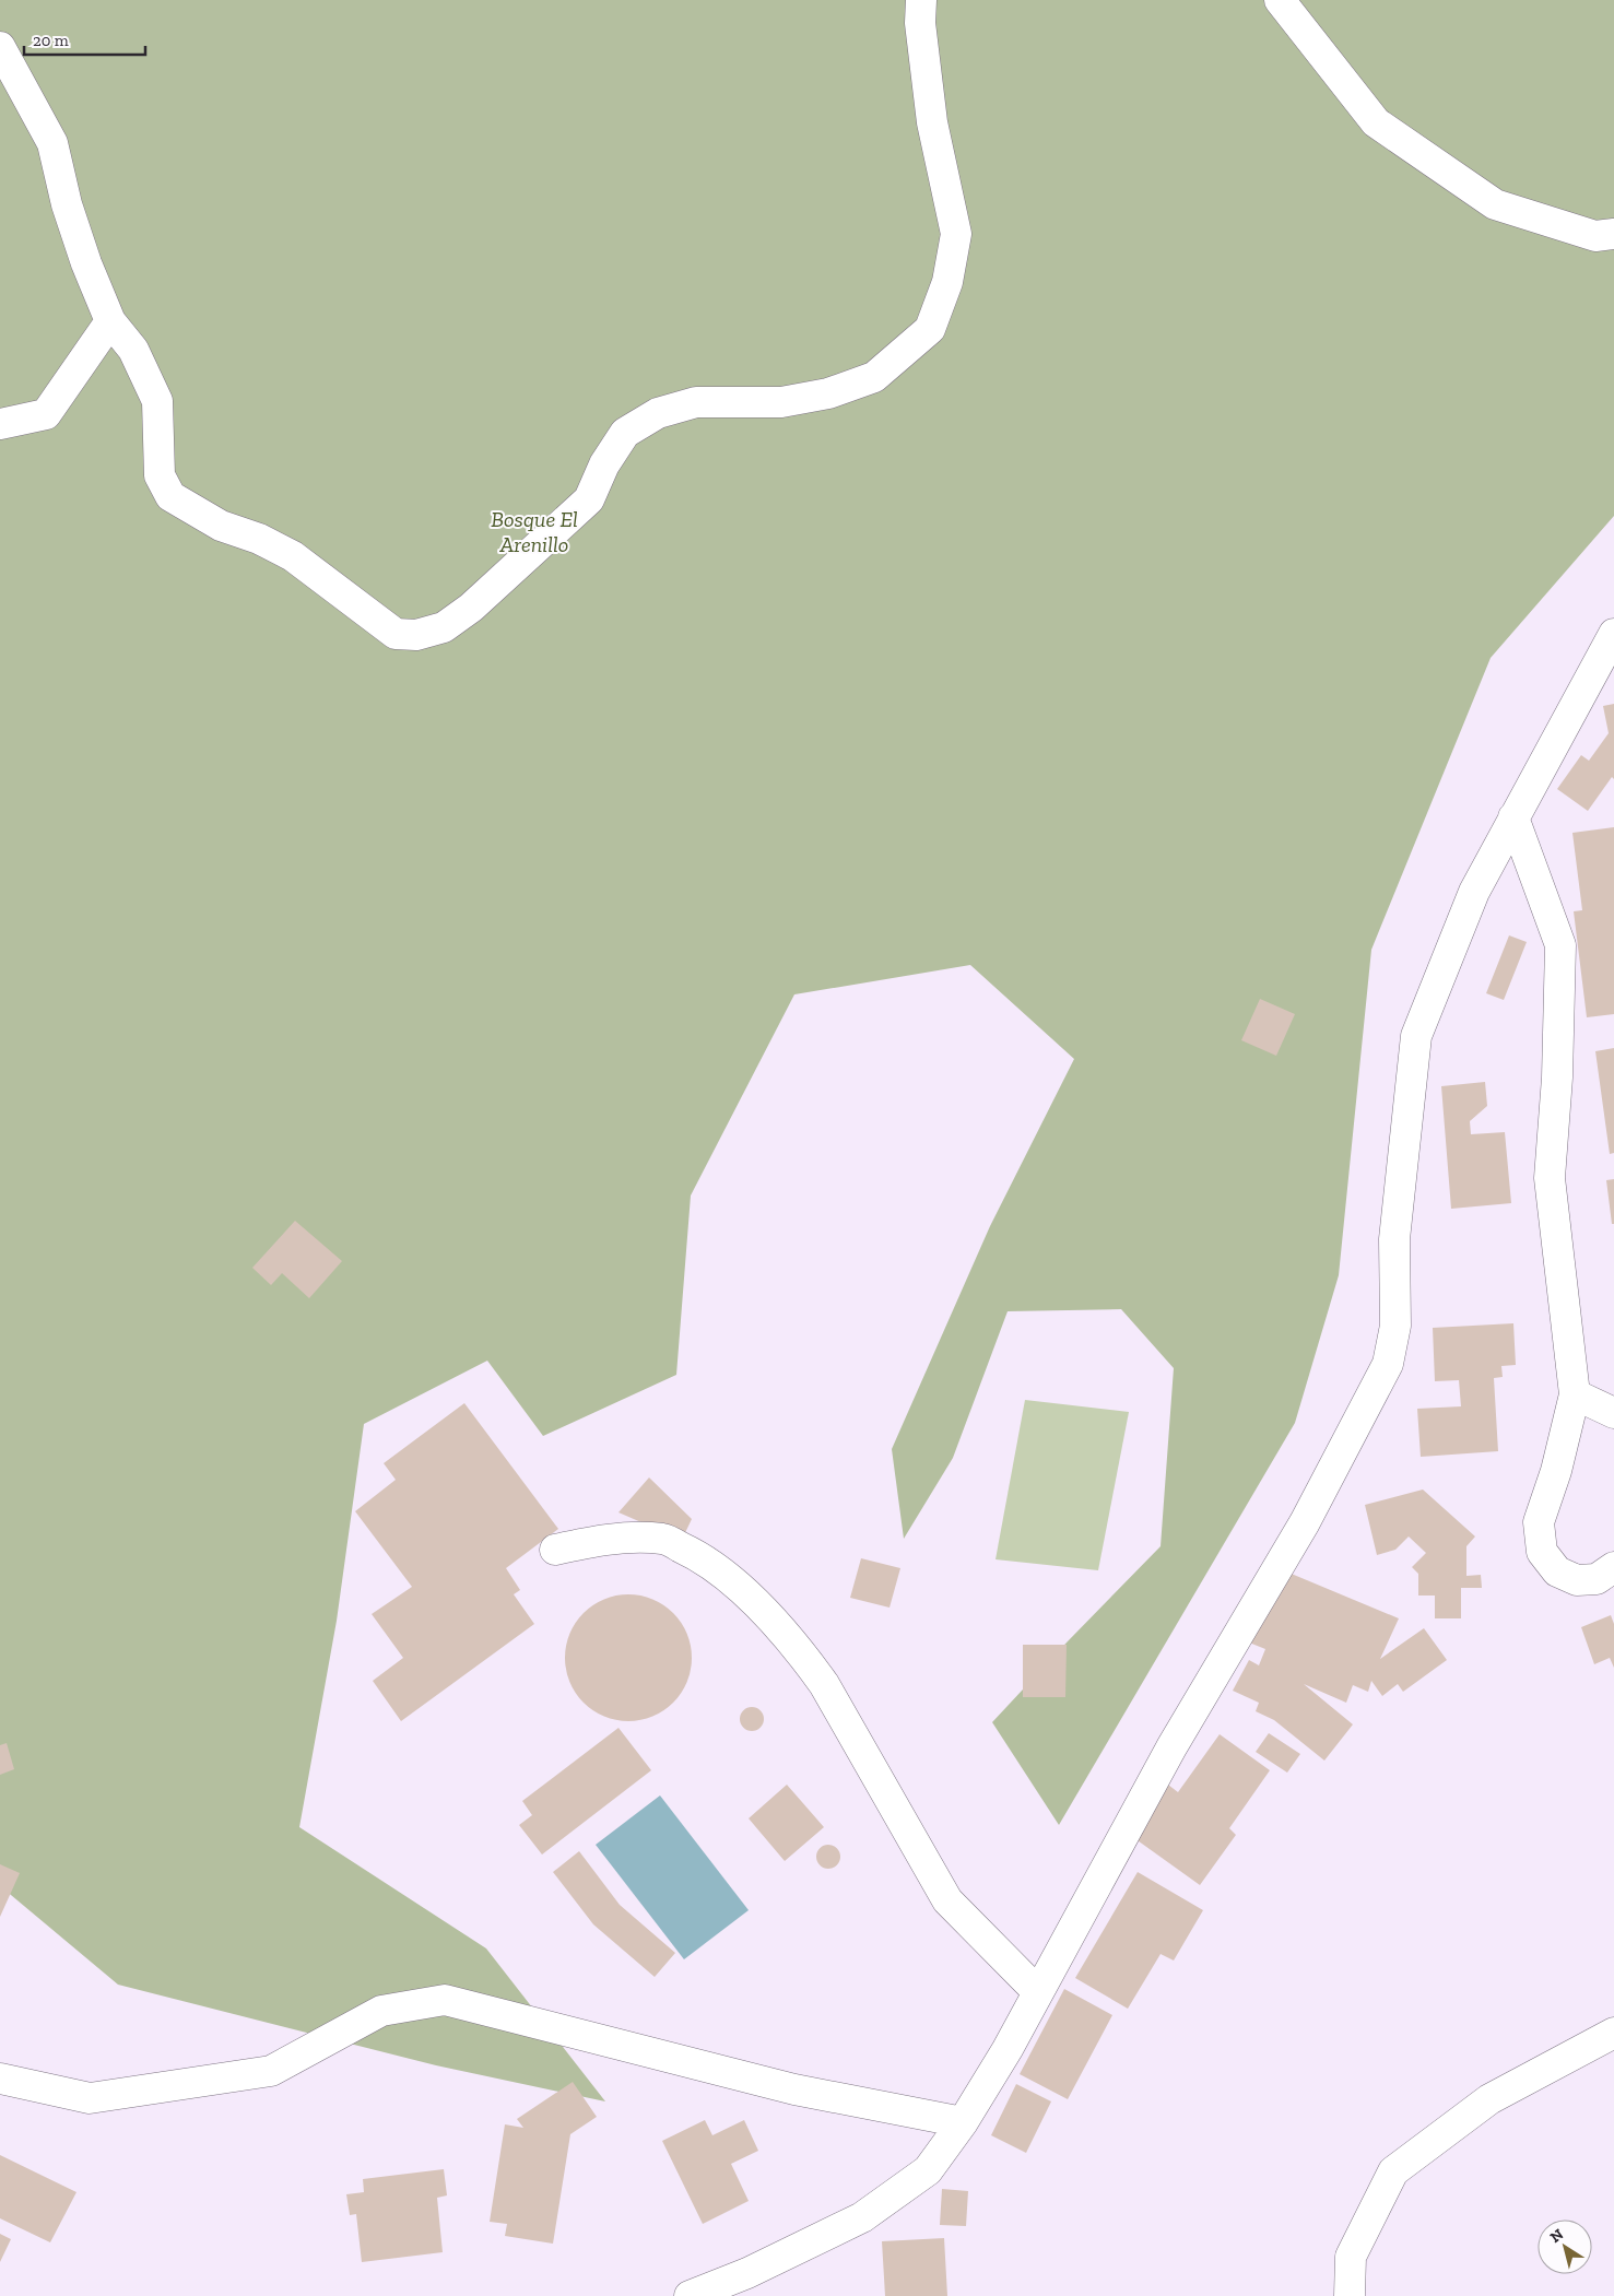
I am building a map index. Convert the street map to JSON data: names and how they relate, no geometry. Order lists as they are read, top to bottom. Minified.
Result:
{"parks":["Bosque El Arenillo"],"scale_bar":"20 m","north":"top left"}
